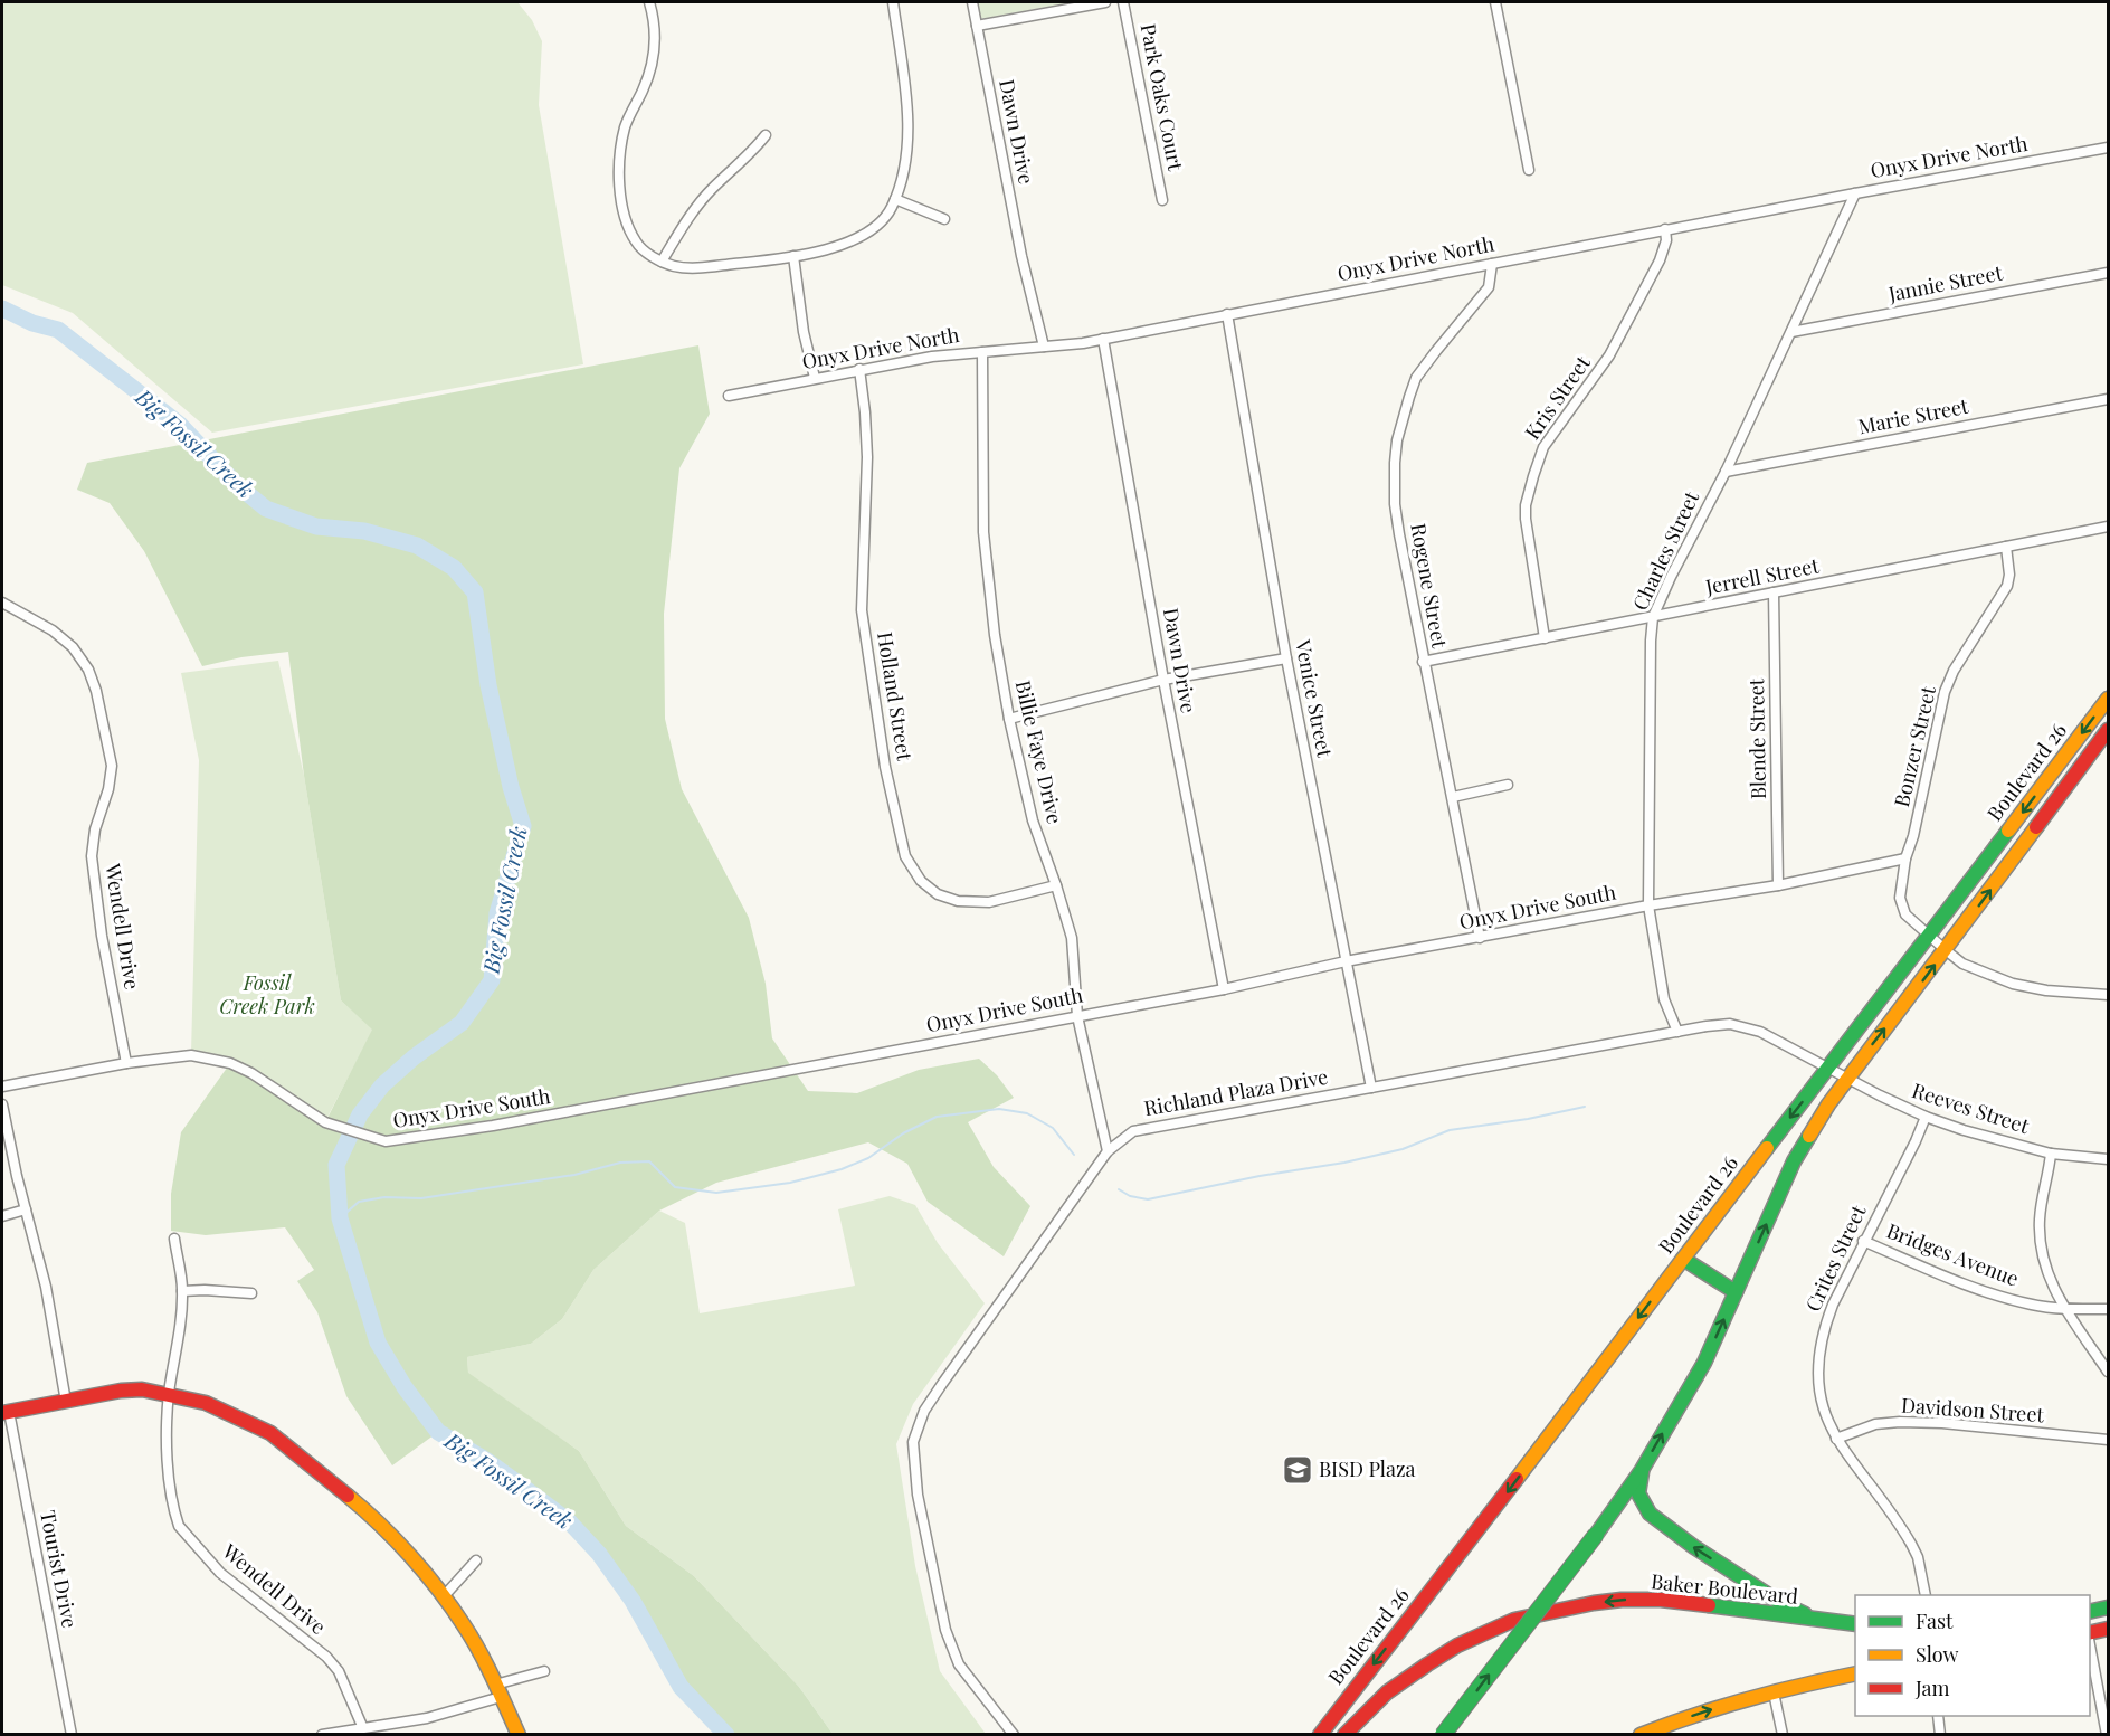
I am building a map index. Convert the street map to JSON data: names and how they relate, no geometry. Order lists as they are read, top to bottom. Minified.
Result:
{"streets":{"main road":["Boulevard 26","Baker Boulevard"],"street":["Park Oaks Court","Dawn Drive","Onyx Drive North","Jannie Street","Kris Street","Marie Street","Charles Street","Jerrell Street","Rogene Street","Holland Street","Venice Street","Blende Street","Bonzer Street","Billie Faye Drive","Onyx Drive South","Wendell Drive","Richland Plaza Drive","Reeves Street","Bridges Avenue","Crites Street","Davidson Street","Tourist Drive"]},"crossings":[["Dawn Drive","Onyx Drive North"],["Dawn Drive","Onyx Drive South"],["Onyx Drive North","Kris Street"],["Onyx Drive North","Charles Street"],["Onyx Drive North","Rogene Street"],["Onyx Drive North","Holland Street"],["Onyx Drive North","Venice Street"],["Onyx Drive North","Billie Faye Drive"],["Jannie Street","Charles Street"],["Kris Street","Jerrell Street"],["Marie Street","Charles Street"],["Charles Street","Jerrell Street"],["Charles Street","Onyx Drive South"],["Charles Street","Richland Plaza Drive"],["Jerrell Street","Rogene Street"],["Jerrell Street","Blende Street"],["Jerrell Street","Bonzer Street"],["Rogene Street","Onyx Drive South"],["Holland Street","Billie Faye Drive"],["Venice Street","Onyx Drive South"],["Venice Street","Richland Plaza Drive"],["Blende Street","Onyx Drive South"],["Bonzer Street","Boulevard 26"],["Bonzer Street","Onyx Drive South"],["Billie Faye Drive","Onyx Drive South"],["Billie Faye Drive","Richland Plaza Drive"],["Boulevard 26","Richland Plaza Drive"],["Boulevard 26","Reeves Street"],["Onyx Drive South","Wendell Drive"],["Richland Plaza Drive","Reeves Street"],["Reeves Street","Crites Street"],["Bridges Avenue","Crites Street"],["Crites Street","Davidson Street"]],"water":["Big Fossil Creek"],"parks":["Fossil Creek Park"],"places":{"school or university":["BISD Plaza"]},"legend":["Fast","Slow","Jam"]}
